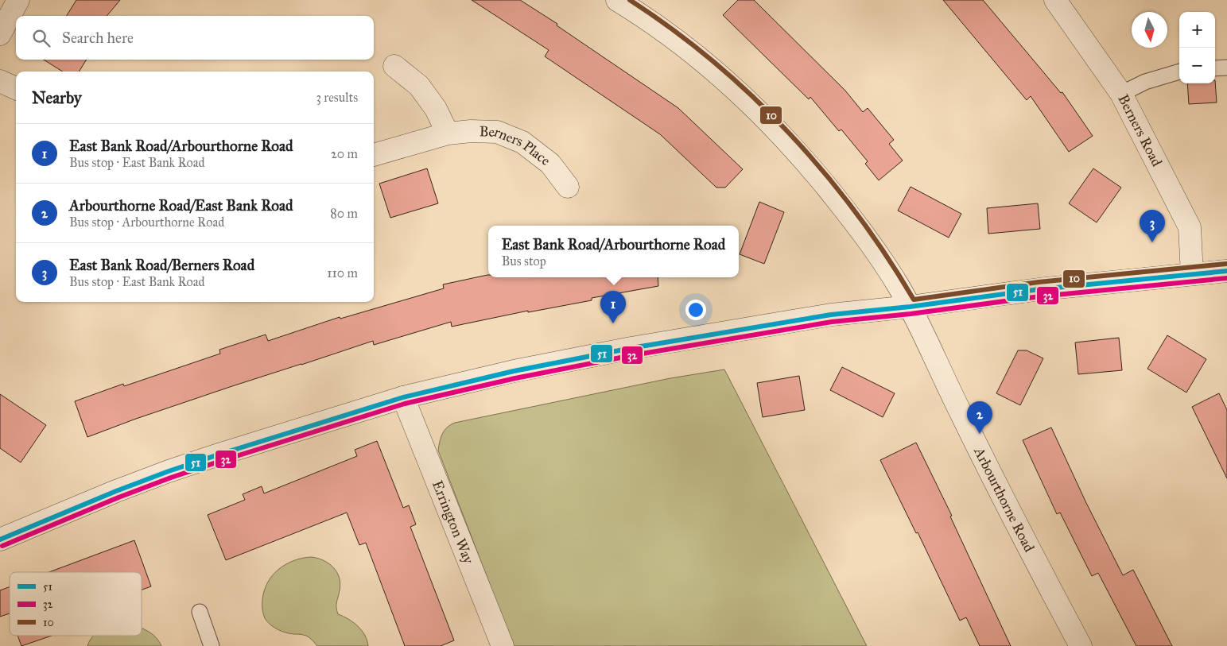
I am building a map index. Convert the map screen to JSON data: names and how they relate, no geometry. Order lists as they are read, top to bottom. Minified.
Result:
{"streets":{"street":["Berners Road","Berners Place","Arbourthorne Road","Errington Way"]},"lines":["transit line 10","transit line 51","transit line 32"],"legend":["51","32","10"],"north":"bottom","page":{"map_buttons":["+","−"],"search":"Search here","heading":["Nearby","3 results"],"list":[{"mark":"1","name":"East Bank Road/Arbourthorne Road","note":"Bus stop · East Bank Road","value":"20 m"},{"mark":"2","name":"Arbourthorne Road/East Bank Road","note":"Bus stop · Arbourthorne Road","value":"80 m"},{"mark":"3","name":"East Bank Road/Berners Road","note":"Bus stop · East Bank Road","value":"110 m"}],"pins":["3","1","2"],"popup":["East Bank Road/Arbourthorne Road","Bus stop"]}}
